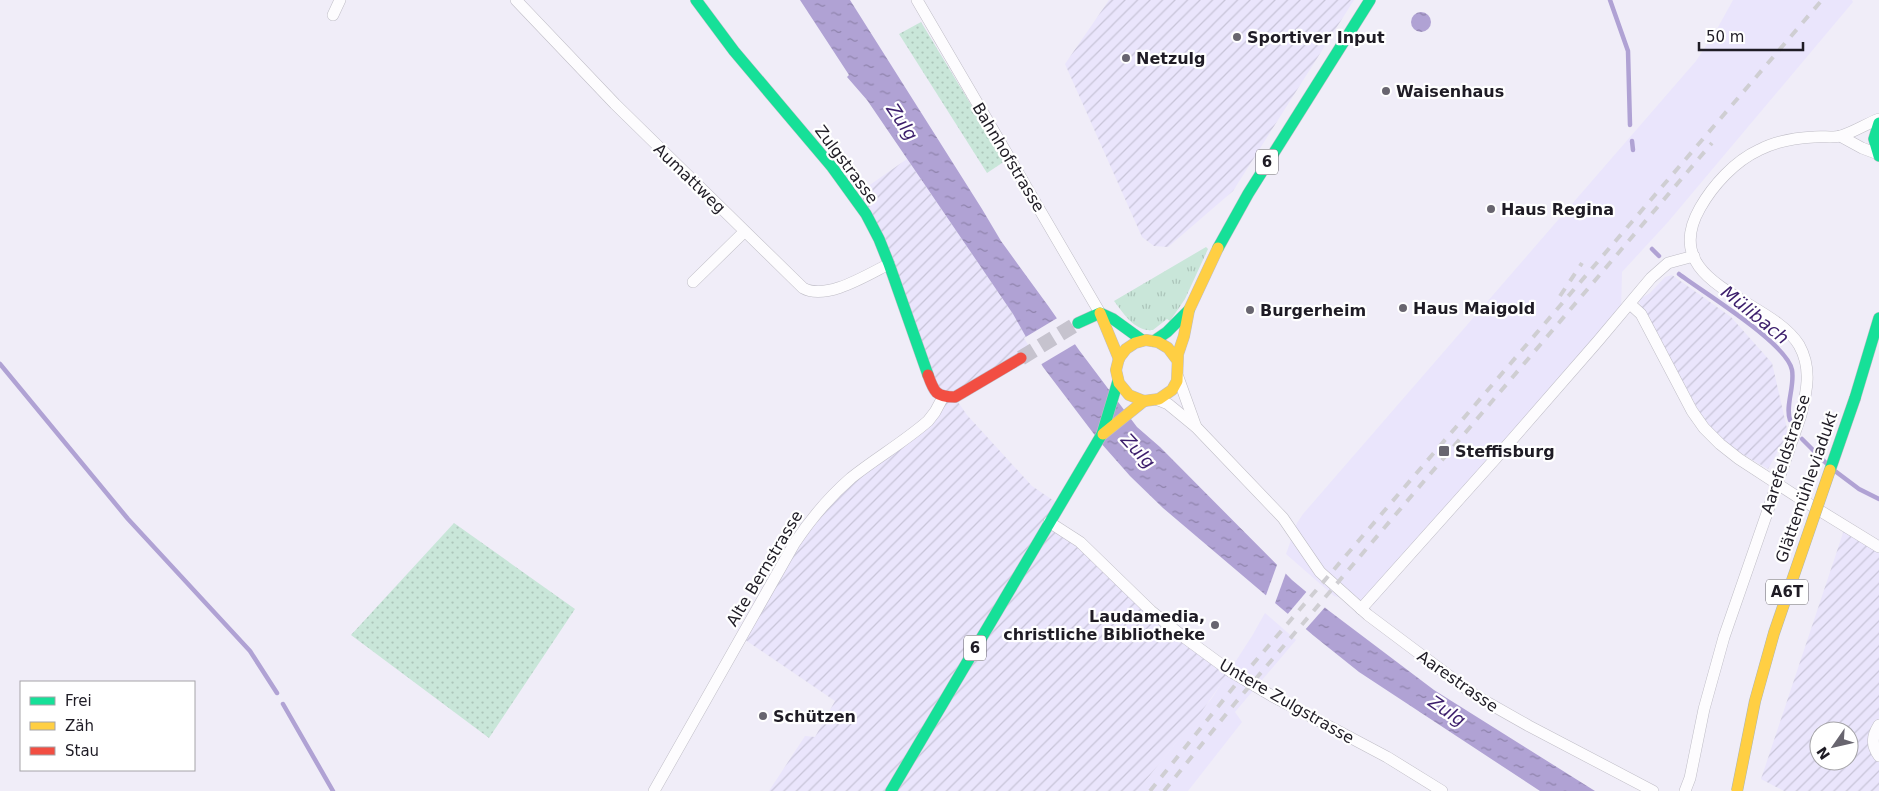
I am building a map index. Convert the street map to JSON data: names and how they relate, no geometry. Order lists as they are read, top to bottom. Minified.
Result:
{"streets":{"main road":["6","Zulgstrasse","Glättemühleviadukt","A6T"],"street":["Bahnhofstrasse","Aumattweg","Aarefeldstrasse","Alte Bernstrasse","Aarestrasse","Untere Zulgstrasse"]},"crossings":[["6","Untere Zulgstrasse"],["Zulgstrasse","Aumattweg"],["Zulgstrasse","Alte Bernstrasse"]],"water":["Zulg","Mülibach"],"places":{"other":["Sportiver Input","Netzulg","Waisenhaus","Haus Regina","Haus Maigold","Burgerheim","Laudamedia, christliche Bibliotheke","Schützen"],"transit":["Steffisburg"]},"legend":["Frei","Zäh","Stau"],"scale_bar":"50 m","north":"bottom left"}
